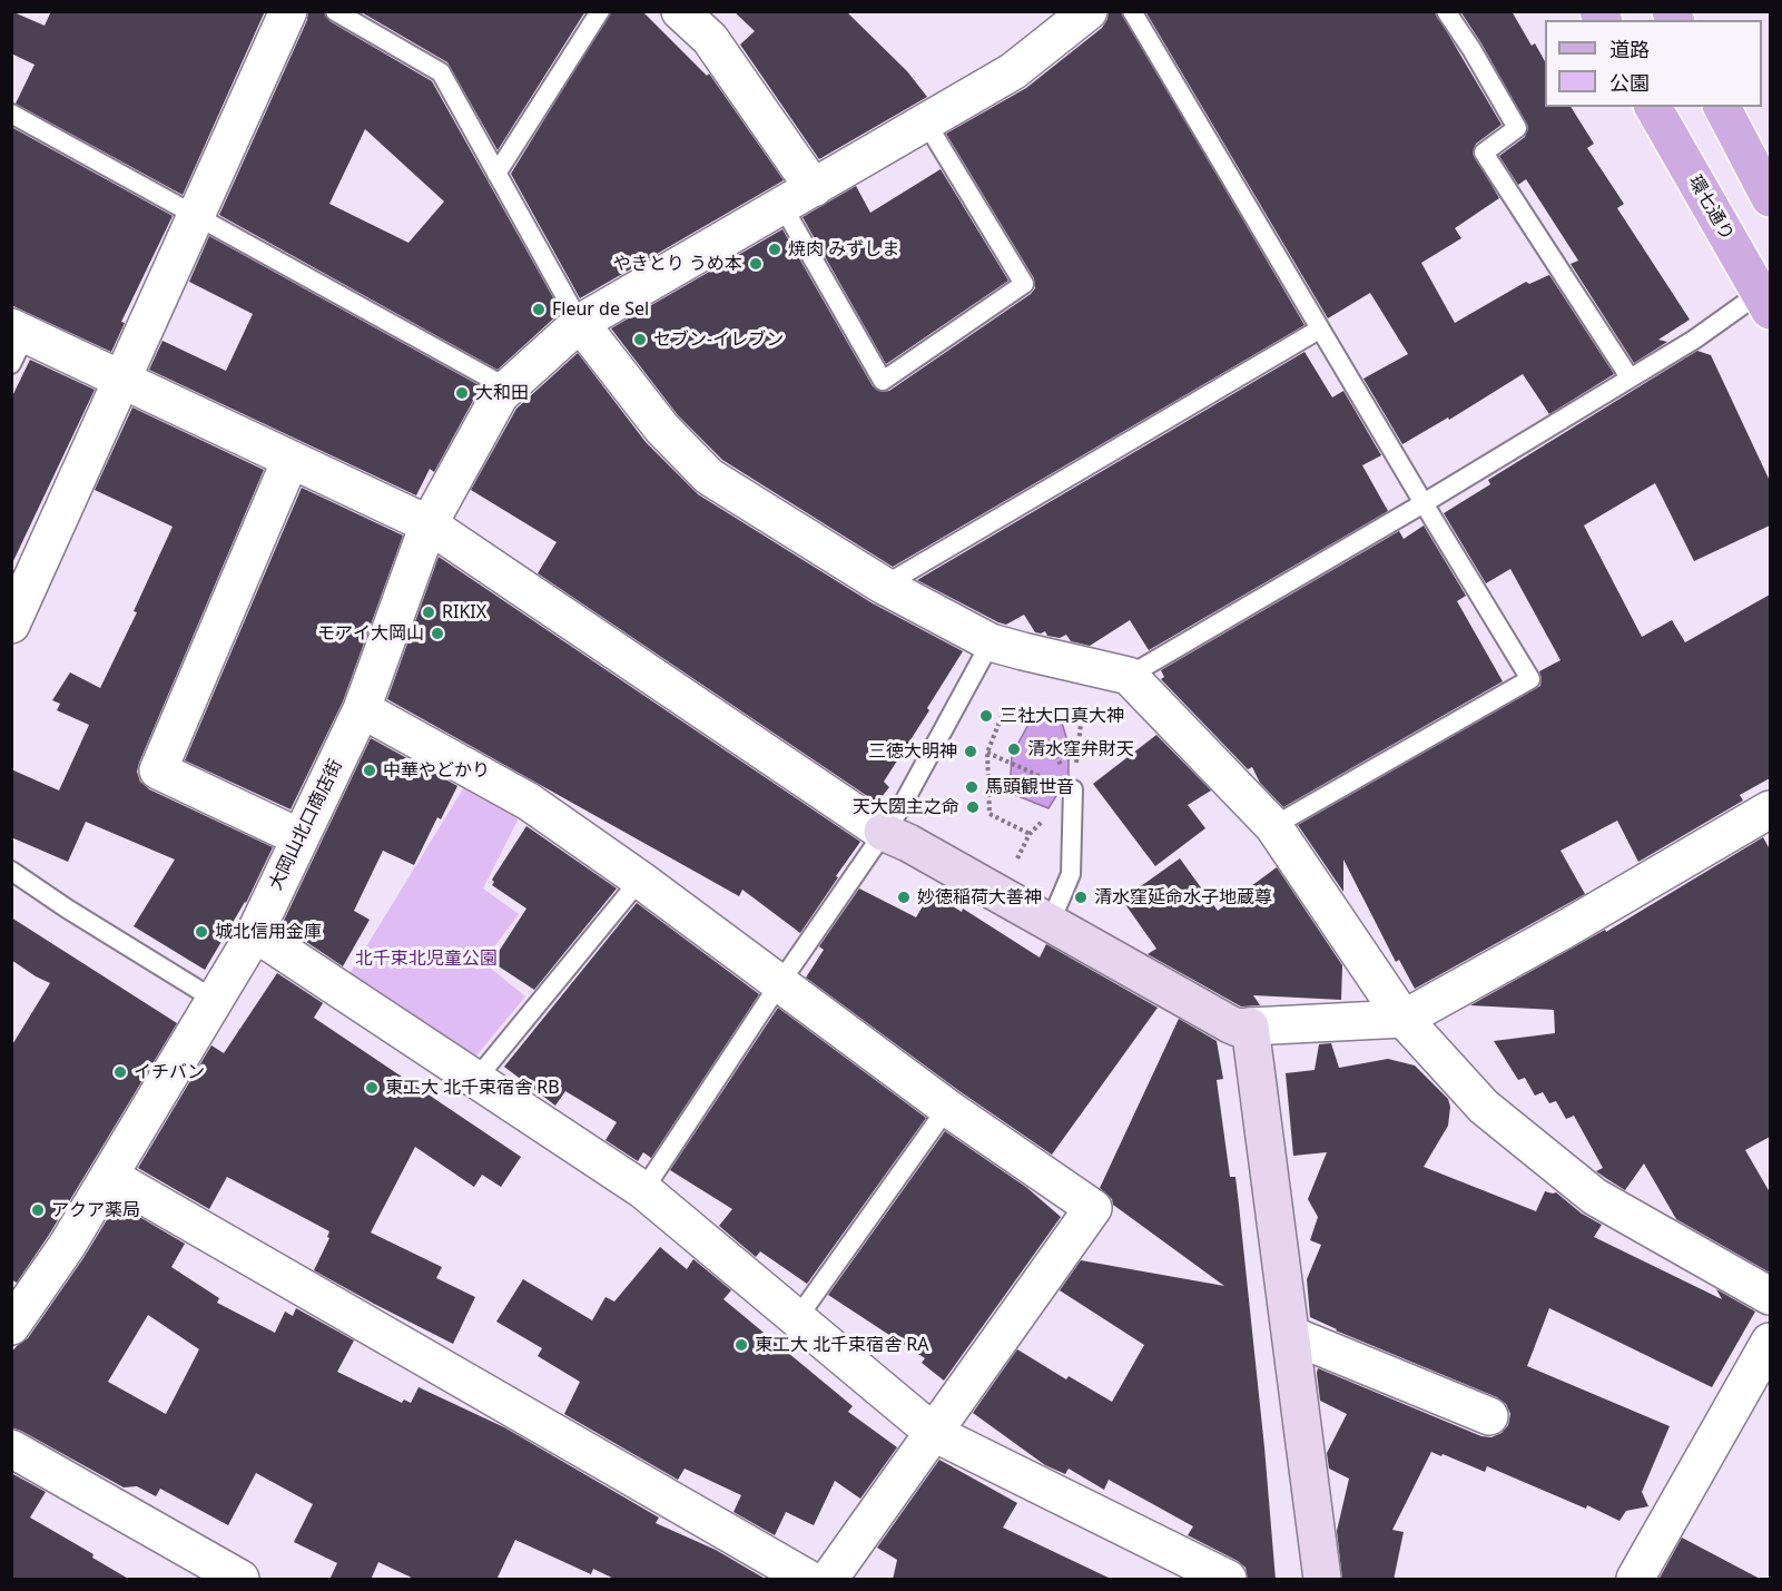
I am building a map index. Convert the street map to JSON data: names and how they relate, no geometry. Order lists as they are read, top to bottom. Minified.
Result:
{"streets":{"main road":["環七通り"],"street":["大岡山北口商店街"]},"parks":["北千束北児童公園"],"places":["焼肉 みずしま","やきとり うめ本","Fleur de Sel","セブン-イレブン","大和田","RIKIX","モアイ大岡山","三社大口真大神","清水窪弁財天","三徳大明神","中華やどかり","馬頭観世音","天大圀主之命","妙徳稲荷大善神","清水窪延命水子地蔵尊","城北信用金庫","イチバン","東工大 北千束宿舎 RB","アクア薬局","東工大 北千束宿舎 RA"],"legend":["道路","公園"]}
